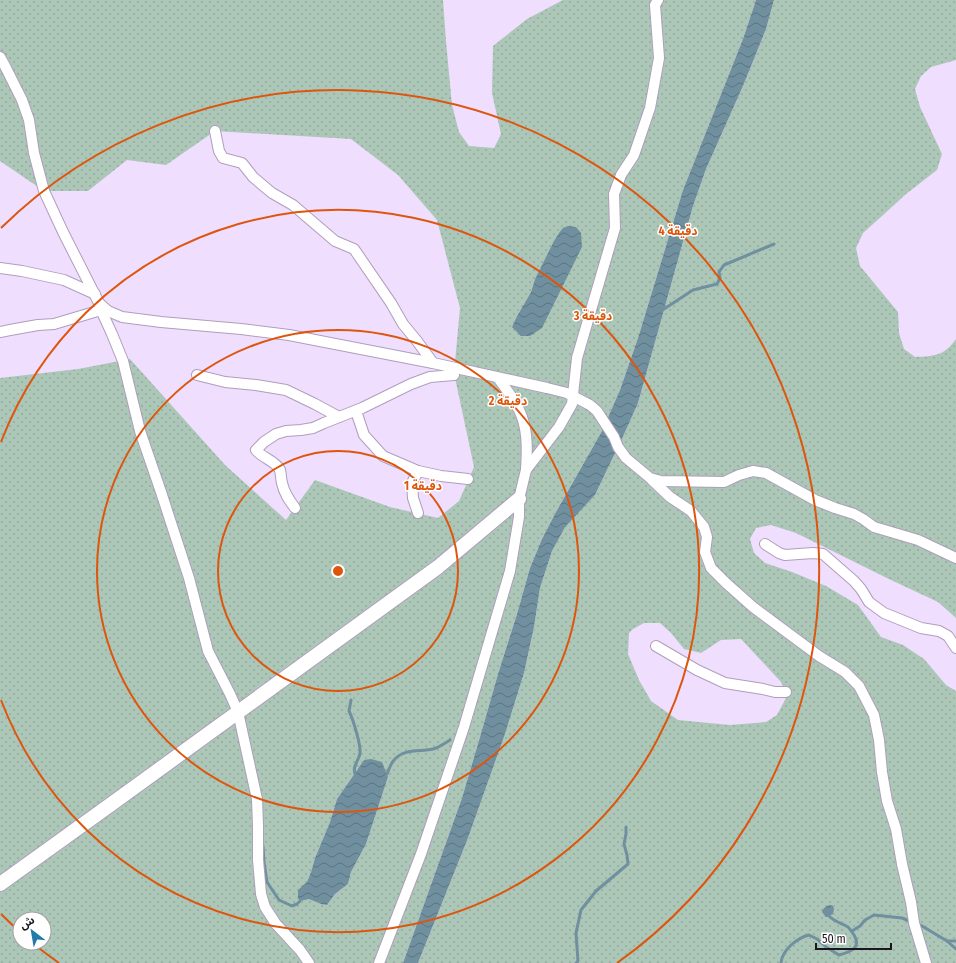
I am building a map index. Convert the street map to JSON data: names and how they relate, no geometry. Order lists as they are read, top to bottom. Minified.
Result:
{"scale_bar":"50 m","north":"top left","rings":["4 دقيقة","3 دقيقة","2 دقيقة","1 دقيقة"]}
